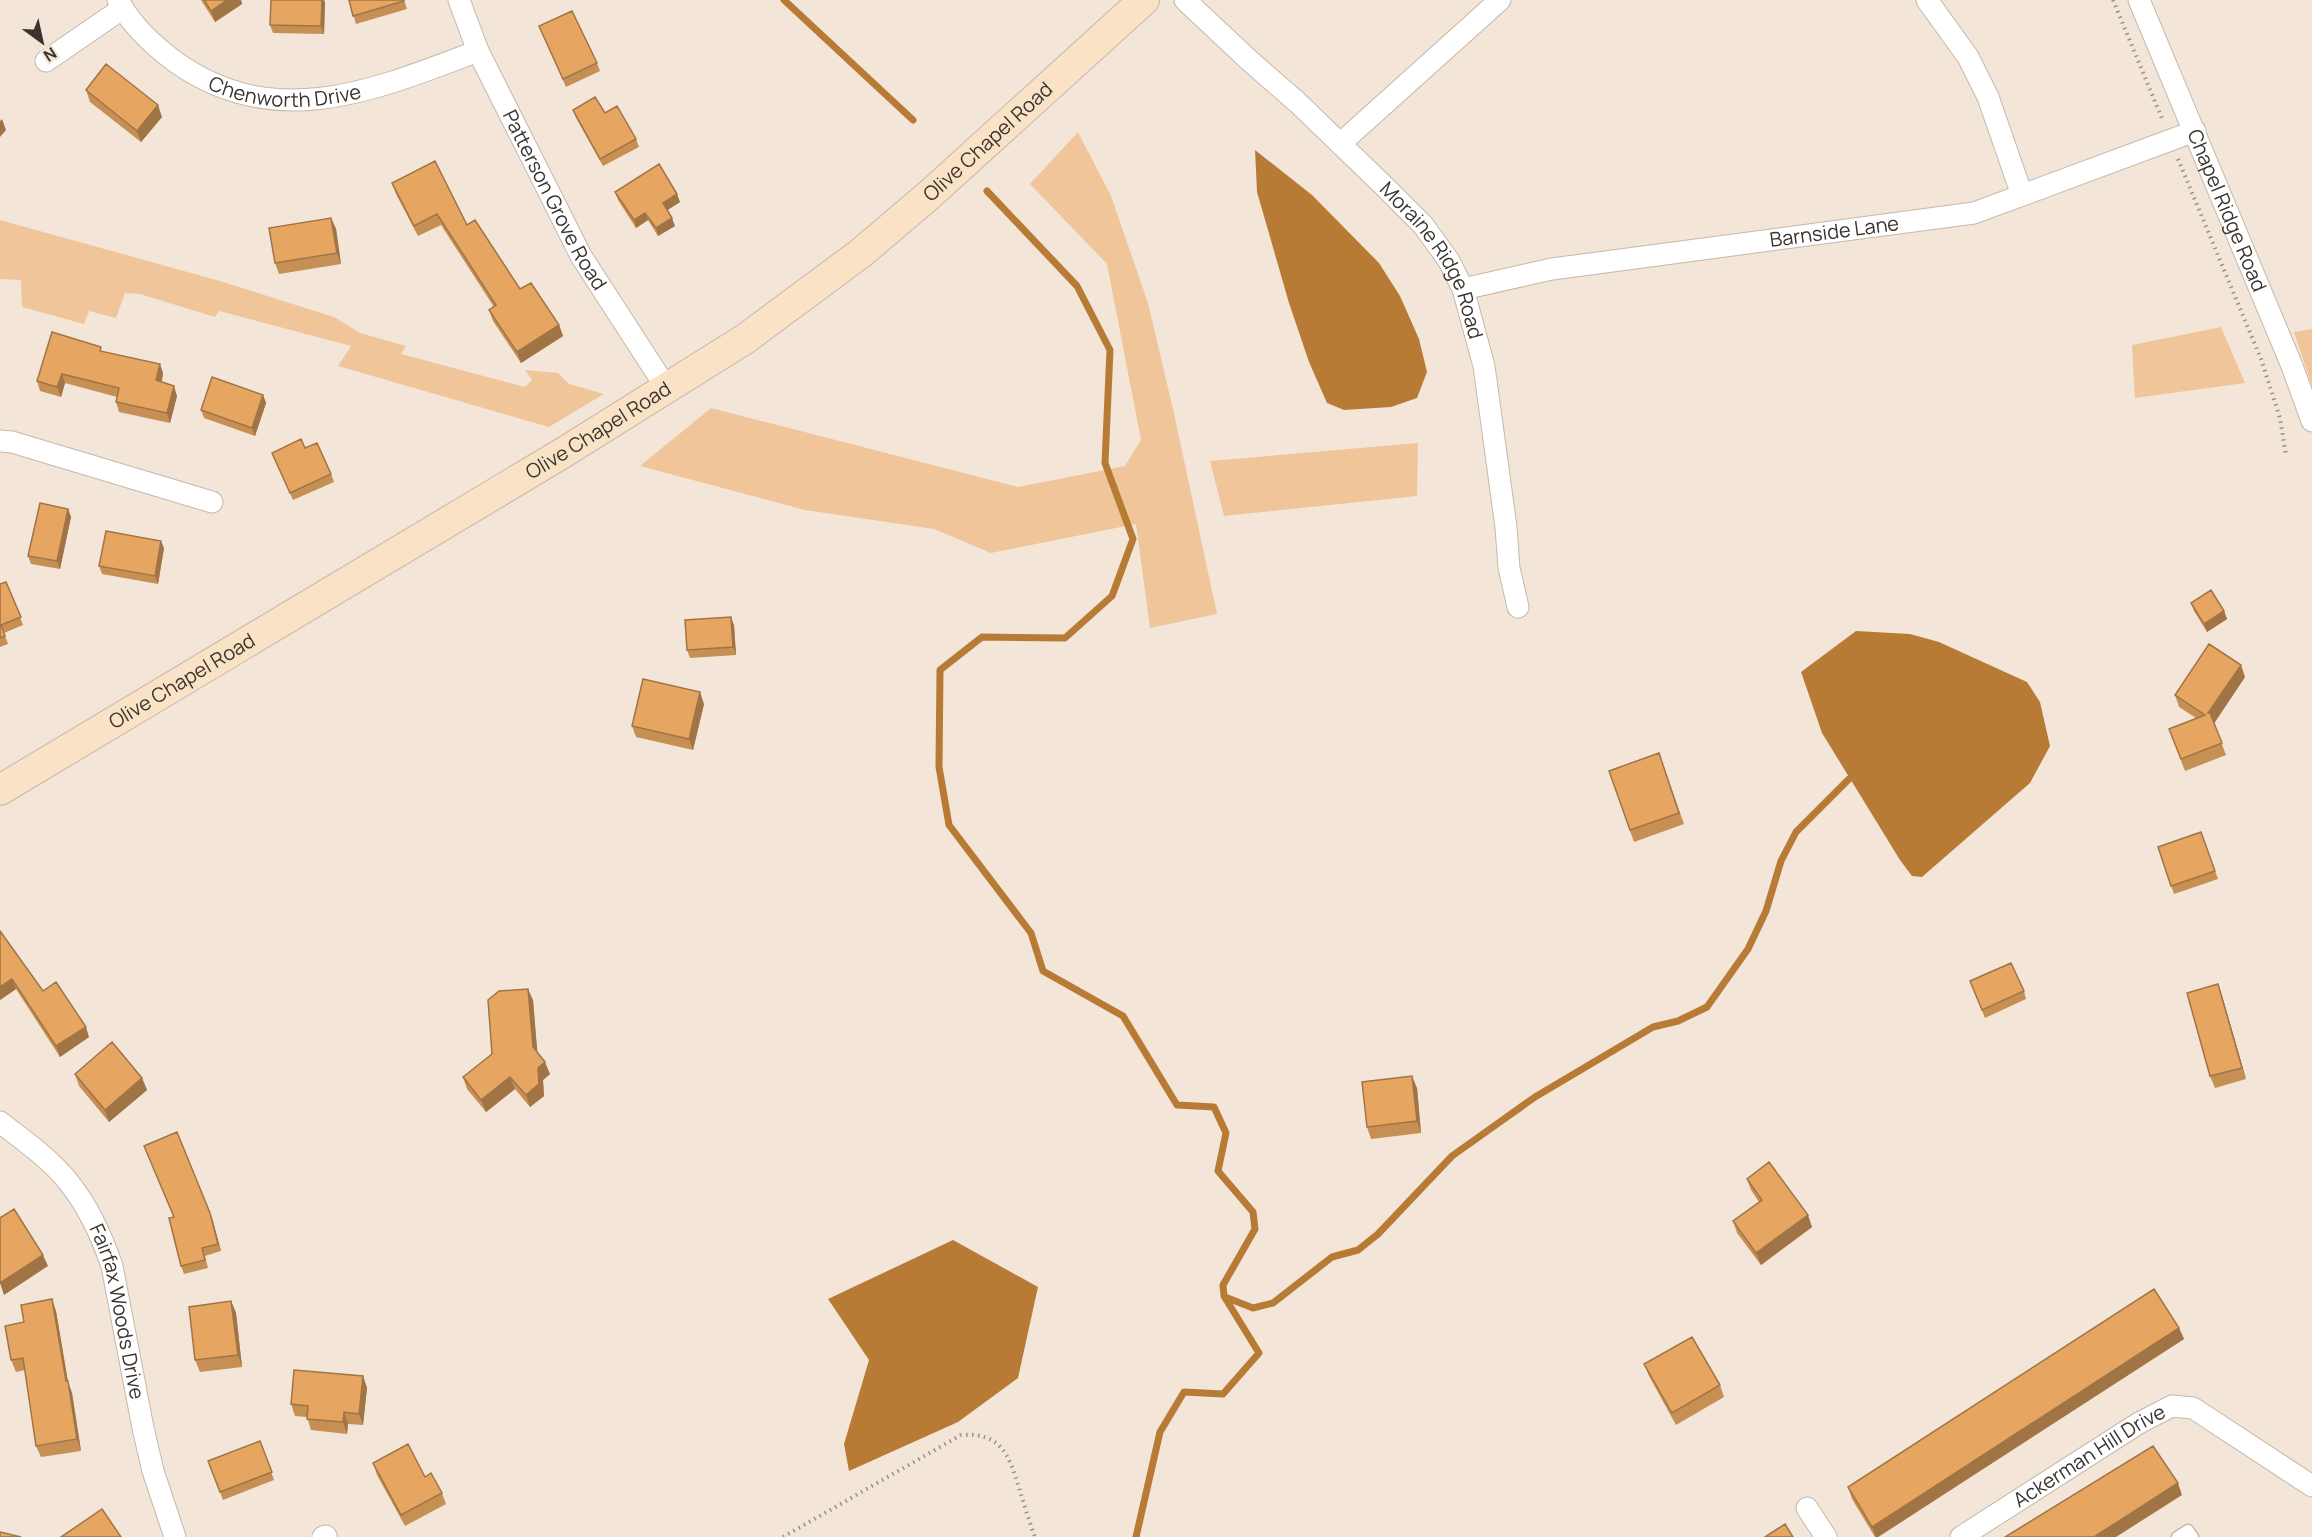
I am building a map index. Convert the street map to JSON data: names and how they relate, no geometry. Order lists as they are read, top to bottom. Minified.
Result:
{"streets":{"main road":["Olive Chapel Road"],"street":["Chenworth Drive","Patterson Grove Road","Chapel Ridge Road","Barnside Lane","Moraine Ridge Road","Fairfax Woods Drive","Ackerman Hill Drive"]},"crossings":[["Chenworth Drive","Patterson Grove Road"],["Olive Chapel Road","Patterson Grove Road"],["Chapel Ridge Road","Barnside Lane"],["Barnside Lane","Moraine Ridge Road"]],"north":"bottom right"}
